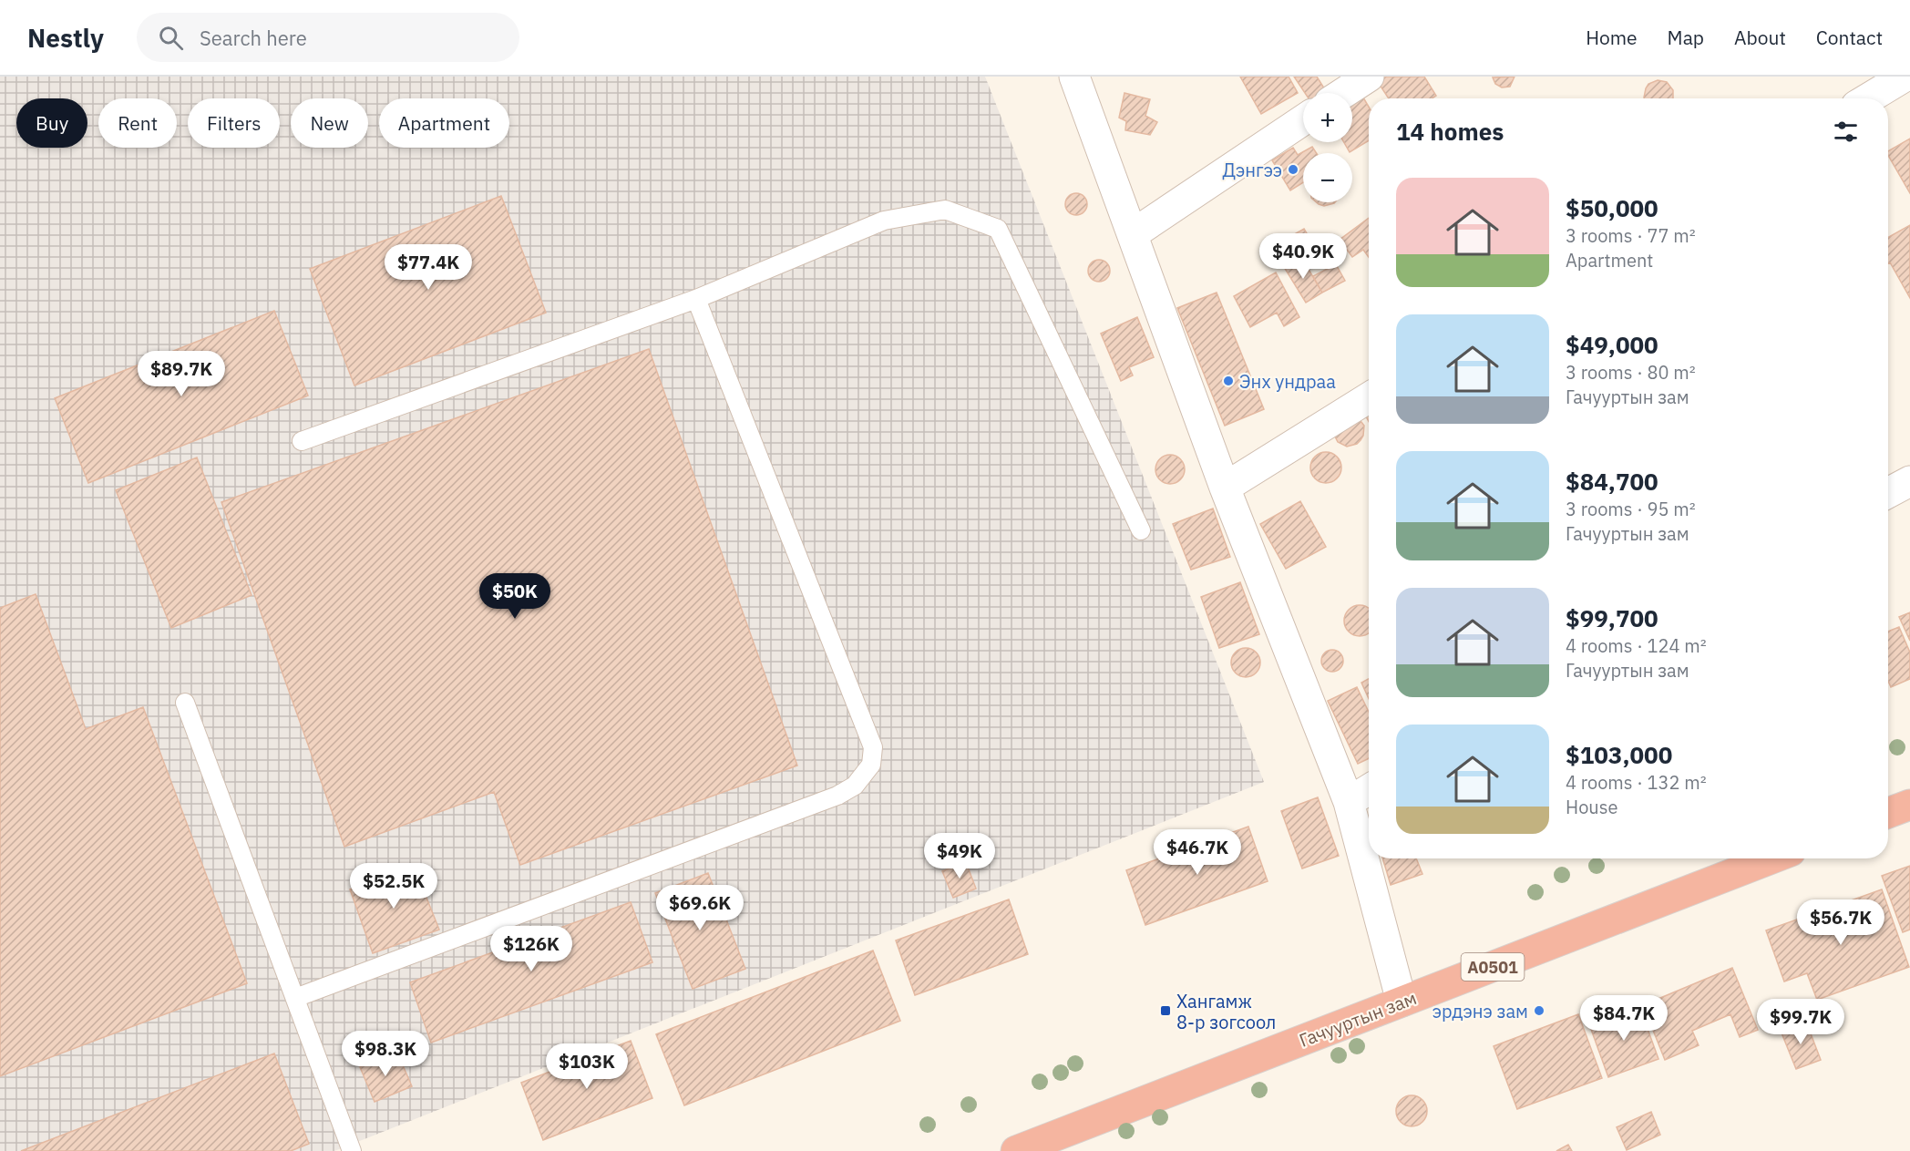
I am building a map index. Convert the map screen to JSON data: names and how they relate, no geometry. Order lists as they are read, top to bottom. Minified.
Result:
{"streets":{"highway":["A0501","Гачууртын зам"]},"places":{"other":["Дэнгээ","Энх ундраа","эрдэнэ зам"],"transit":["Хангамж 8-р зогсоол"]},"page":{"header":"Nestly","search":"Search here","nav":["Home","Map","About","Contact"],"map_buttons":["+","−"],"chip":["Buy","Rent","Filters","New","Apartment"],"heading":"14 homes","list":[{"name":"$50,000","note":"3 rooms · 77 m² · Apartment"},{"name":"$49,000","note":"3 rooms · 80 m² · Гачууртын зам"},{"name":"$84,700","note":"3 rooms · 95 m² · Гачууртын зам"},{"name":"$99,700","note":"4 rooms · 124 m² · Гачууртын зам"},{"name":"$103,000","note":"4 rooms · 132 m² · House"}],"price":["$40.9K","$77.4K","$89.7K","$50K","$46.7K","$49K","$52.5K","$69.6K","$56.7K","$126K","$84.7K","$99.7K","$98.3K","$103K"]}}
